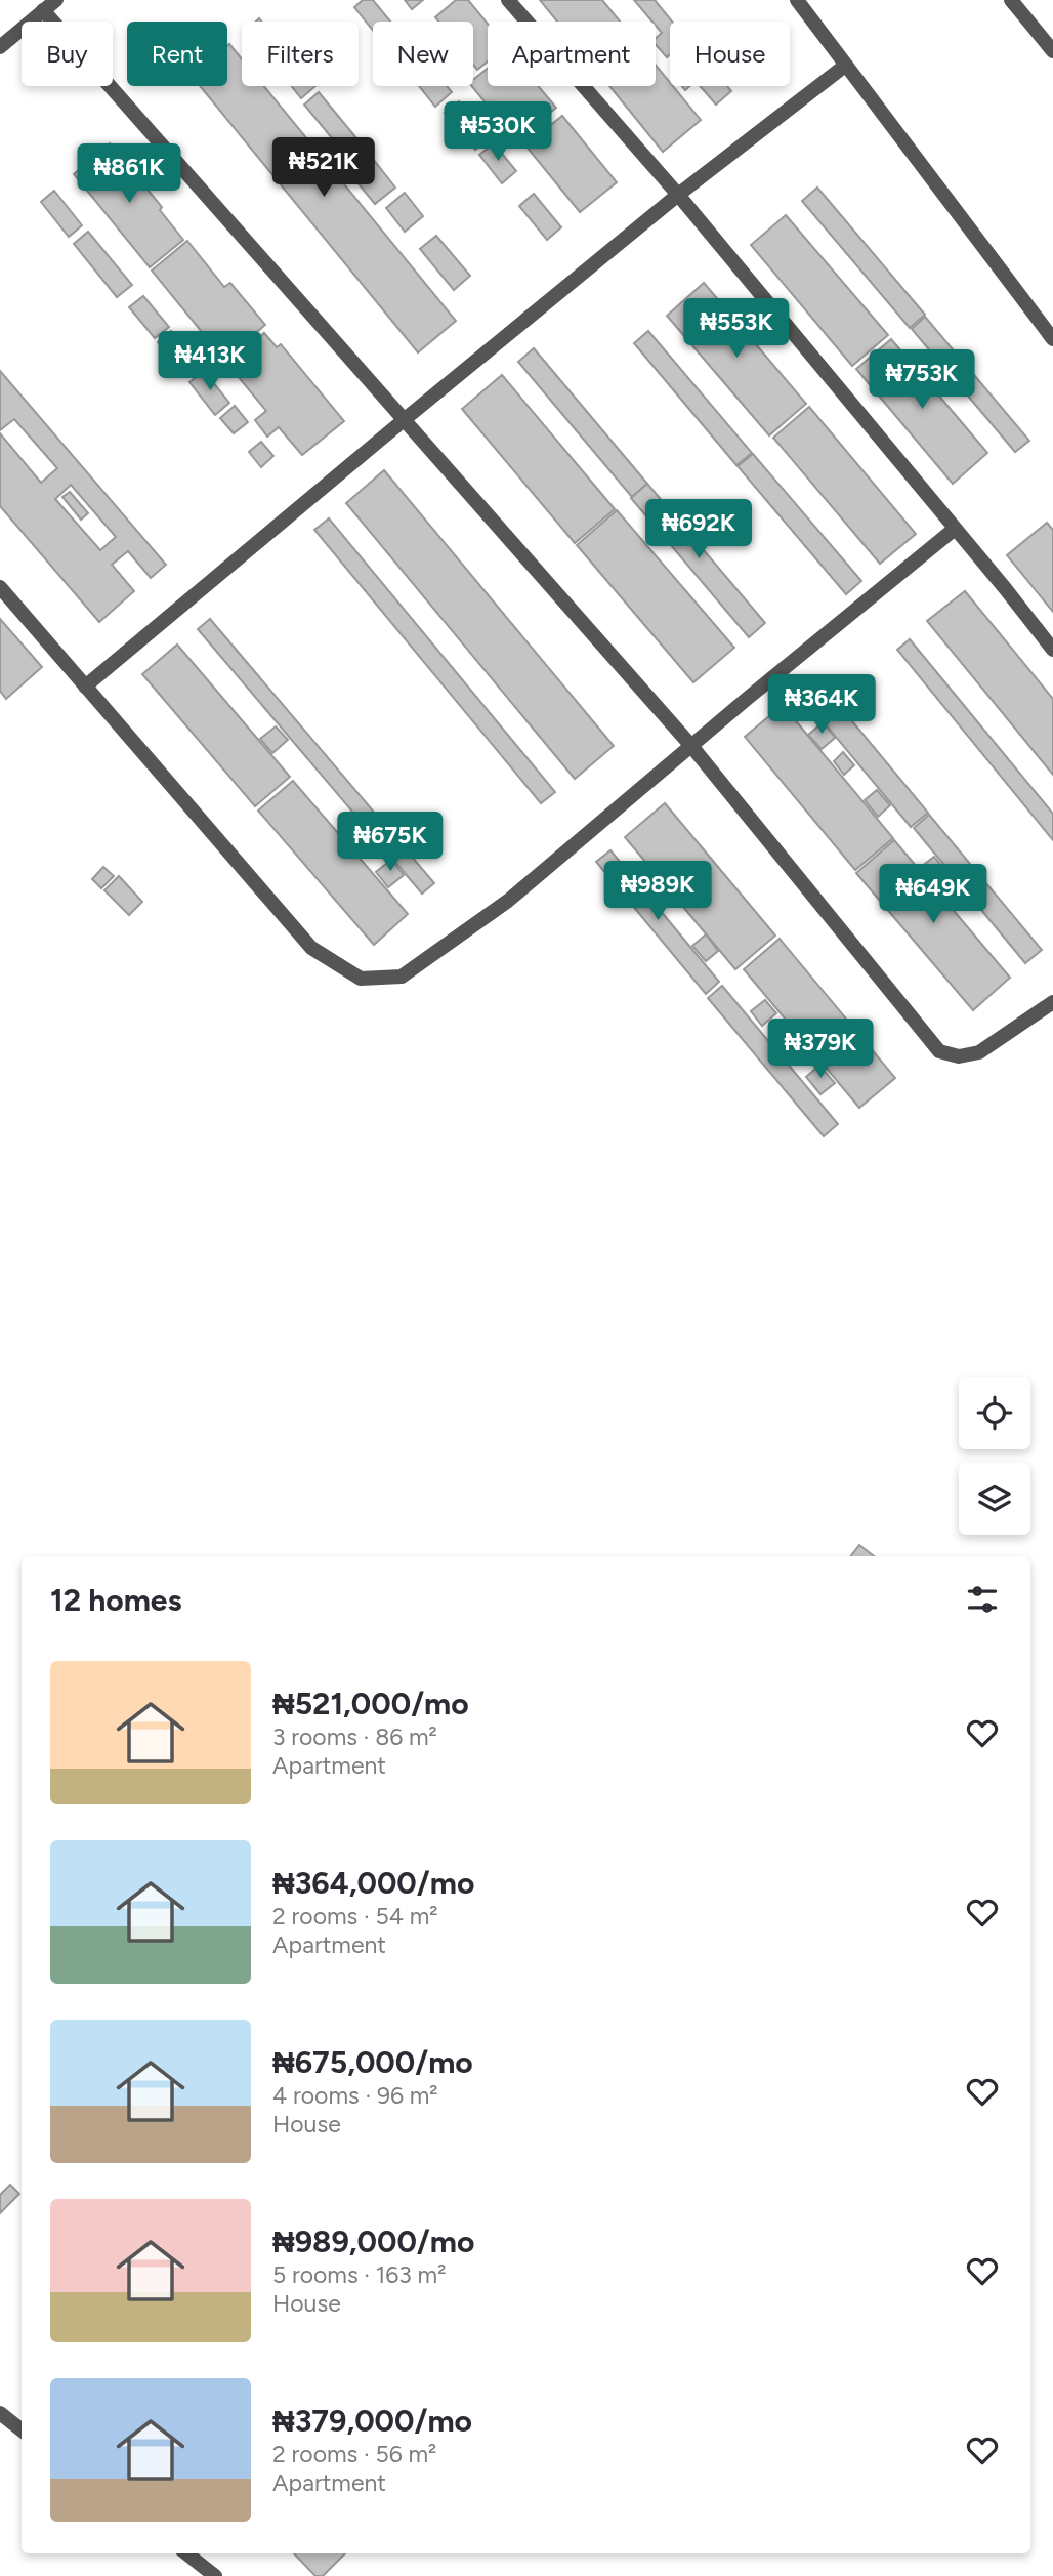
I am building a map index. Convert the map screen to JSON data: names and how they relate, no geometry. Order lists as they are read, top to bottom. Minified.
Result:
{"page":{"chip":["Buy","Rent","Filters","New","Apartment","House"],"price":["₦530K","₦521K","₦861K","₦553K","₦413K","₦753K","₦692K","₦364K","₦675K","₦989K","₦649K","₦379K"],"heading":"12 homes","list":[{"name":"₦521,000/mo","note":"3 rooms · 86 m² · Apartment"},{"name":"₦364,000/mo","note":"2 rooms · 54 m² · Apartment"},{"name":"₦675,000/mo","note":"4 rooms · 96 m² · House"},{"name":"₦989,000/mo","note":"5 rooms · 163 m² · House"},{"name":"₦379,000/mo","note":"2 rooms · 56 m² · Apartment"}]}}
